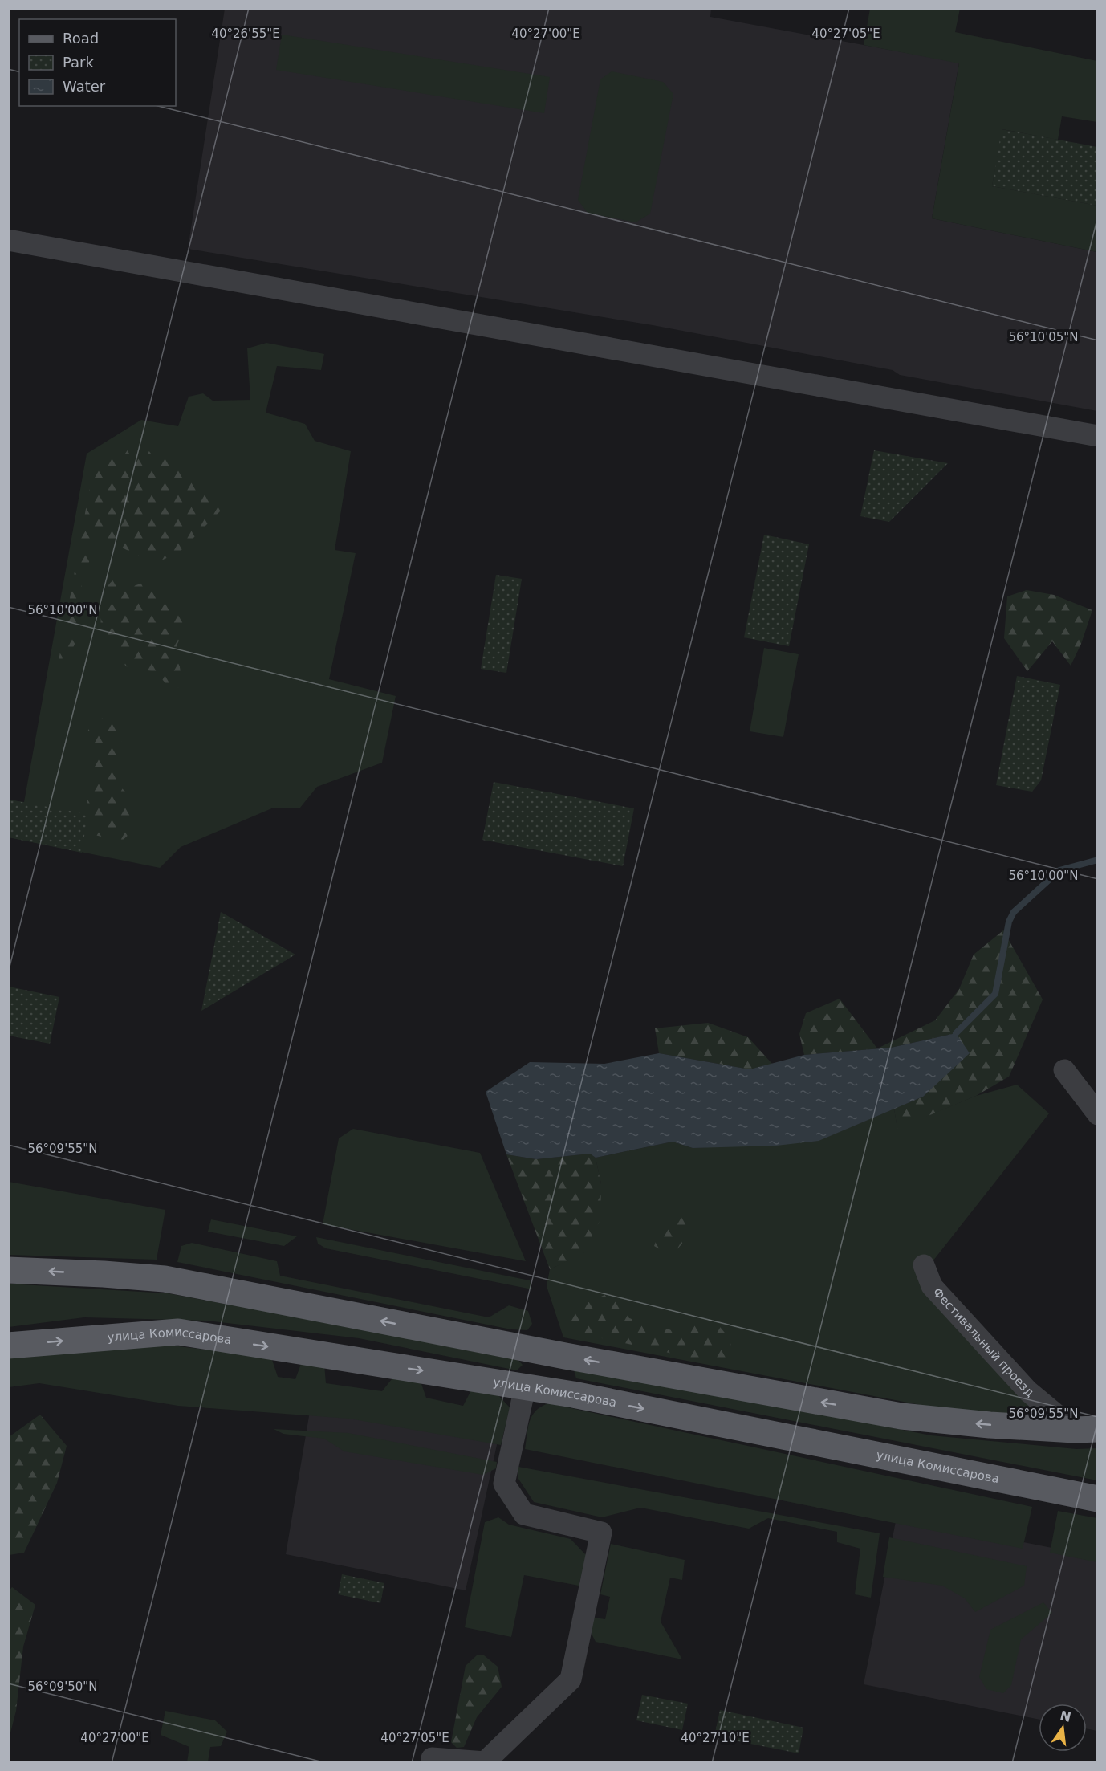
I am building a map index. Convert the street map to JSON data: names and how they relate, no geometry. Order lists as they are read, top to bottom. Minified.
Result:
{"streets":{"main road":["улица Комиссарова"],"street":["Фестивальный проезд"]},"legend":["Road","Park","Water"],"north":"top","coordinates":["40°27'00\"E","40°27'05\"E","40°26'55\"E","56°10'05\"N","56°10'00\"N","56°09'55\"N","56°09'50\"N","40°27'10\"E"]}
